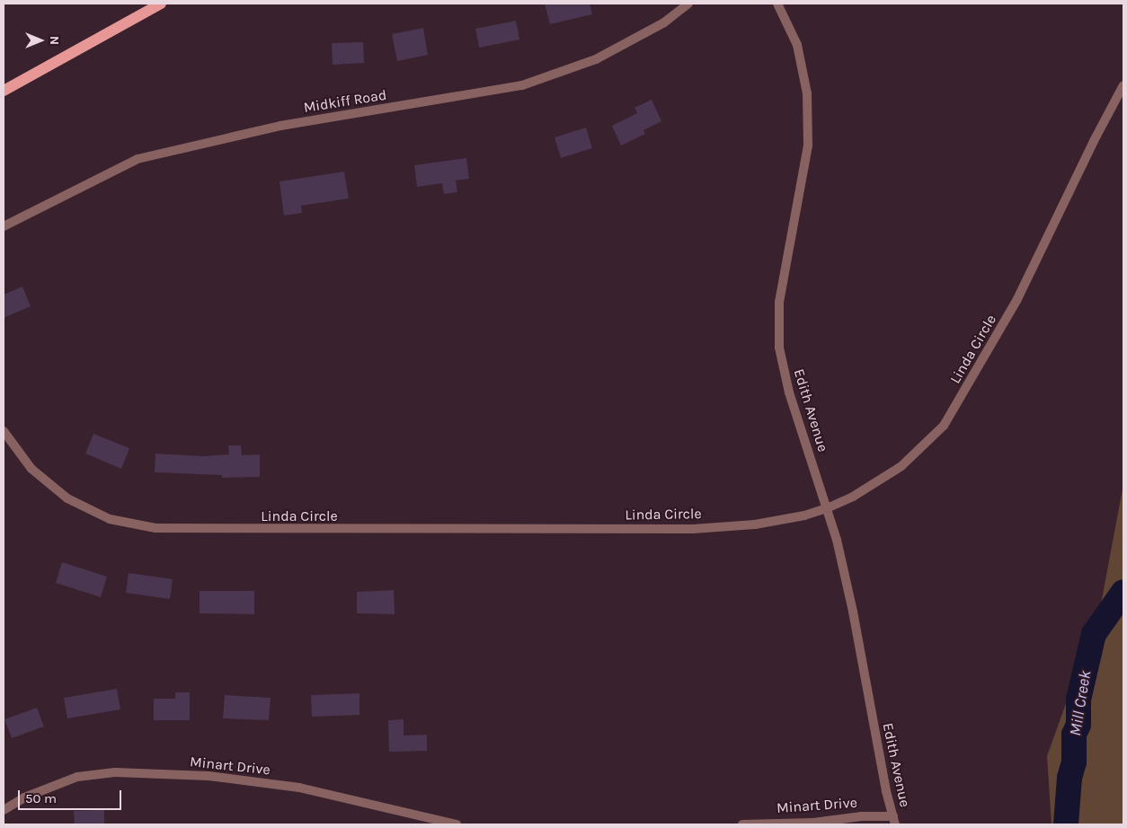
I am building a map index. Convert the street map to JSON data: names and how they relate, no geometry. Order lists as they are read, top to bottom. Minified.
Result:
{"streets":{"street":["Midkiff Road","Linda Circle","Edith Avenue","Minart Drive"]},"crossings":[["Linda Circle","Edith Avenue"],["Edith Avenue","Minart Drive"]],"water":["Mill Creek"],"scale_bar":"50 m","north":"right"}
